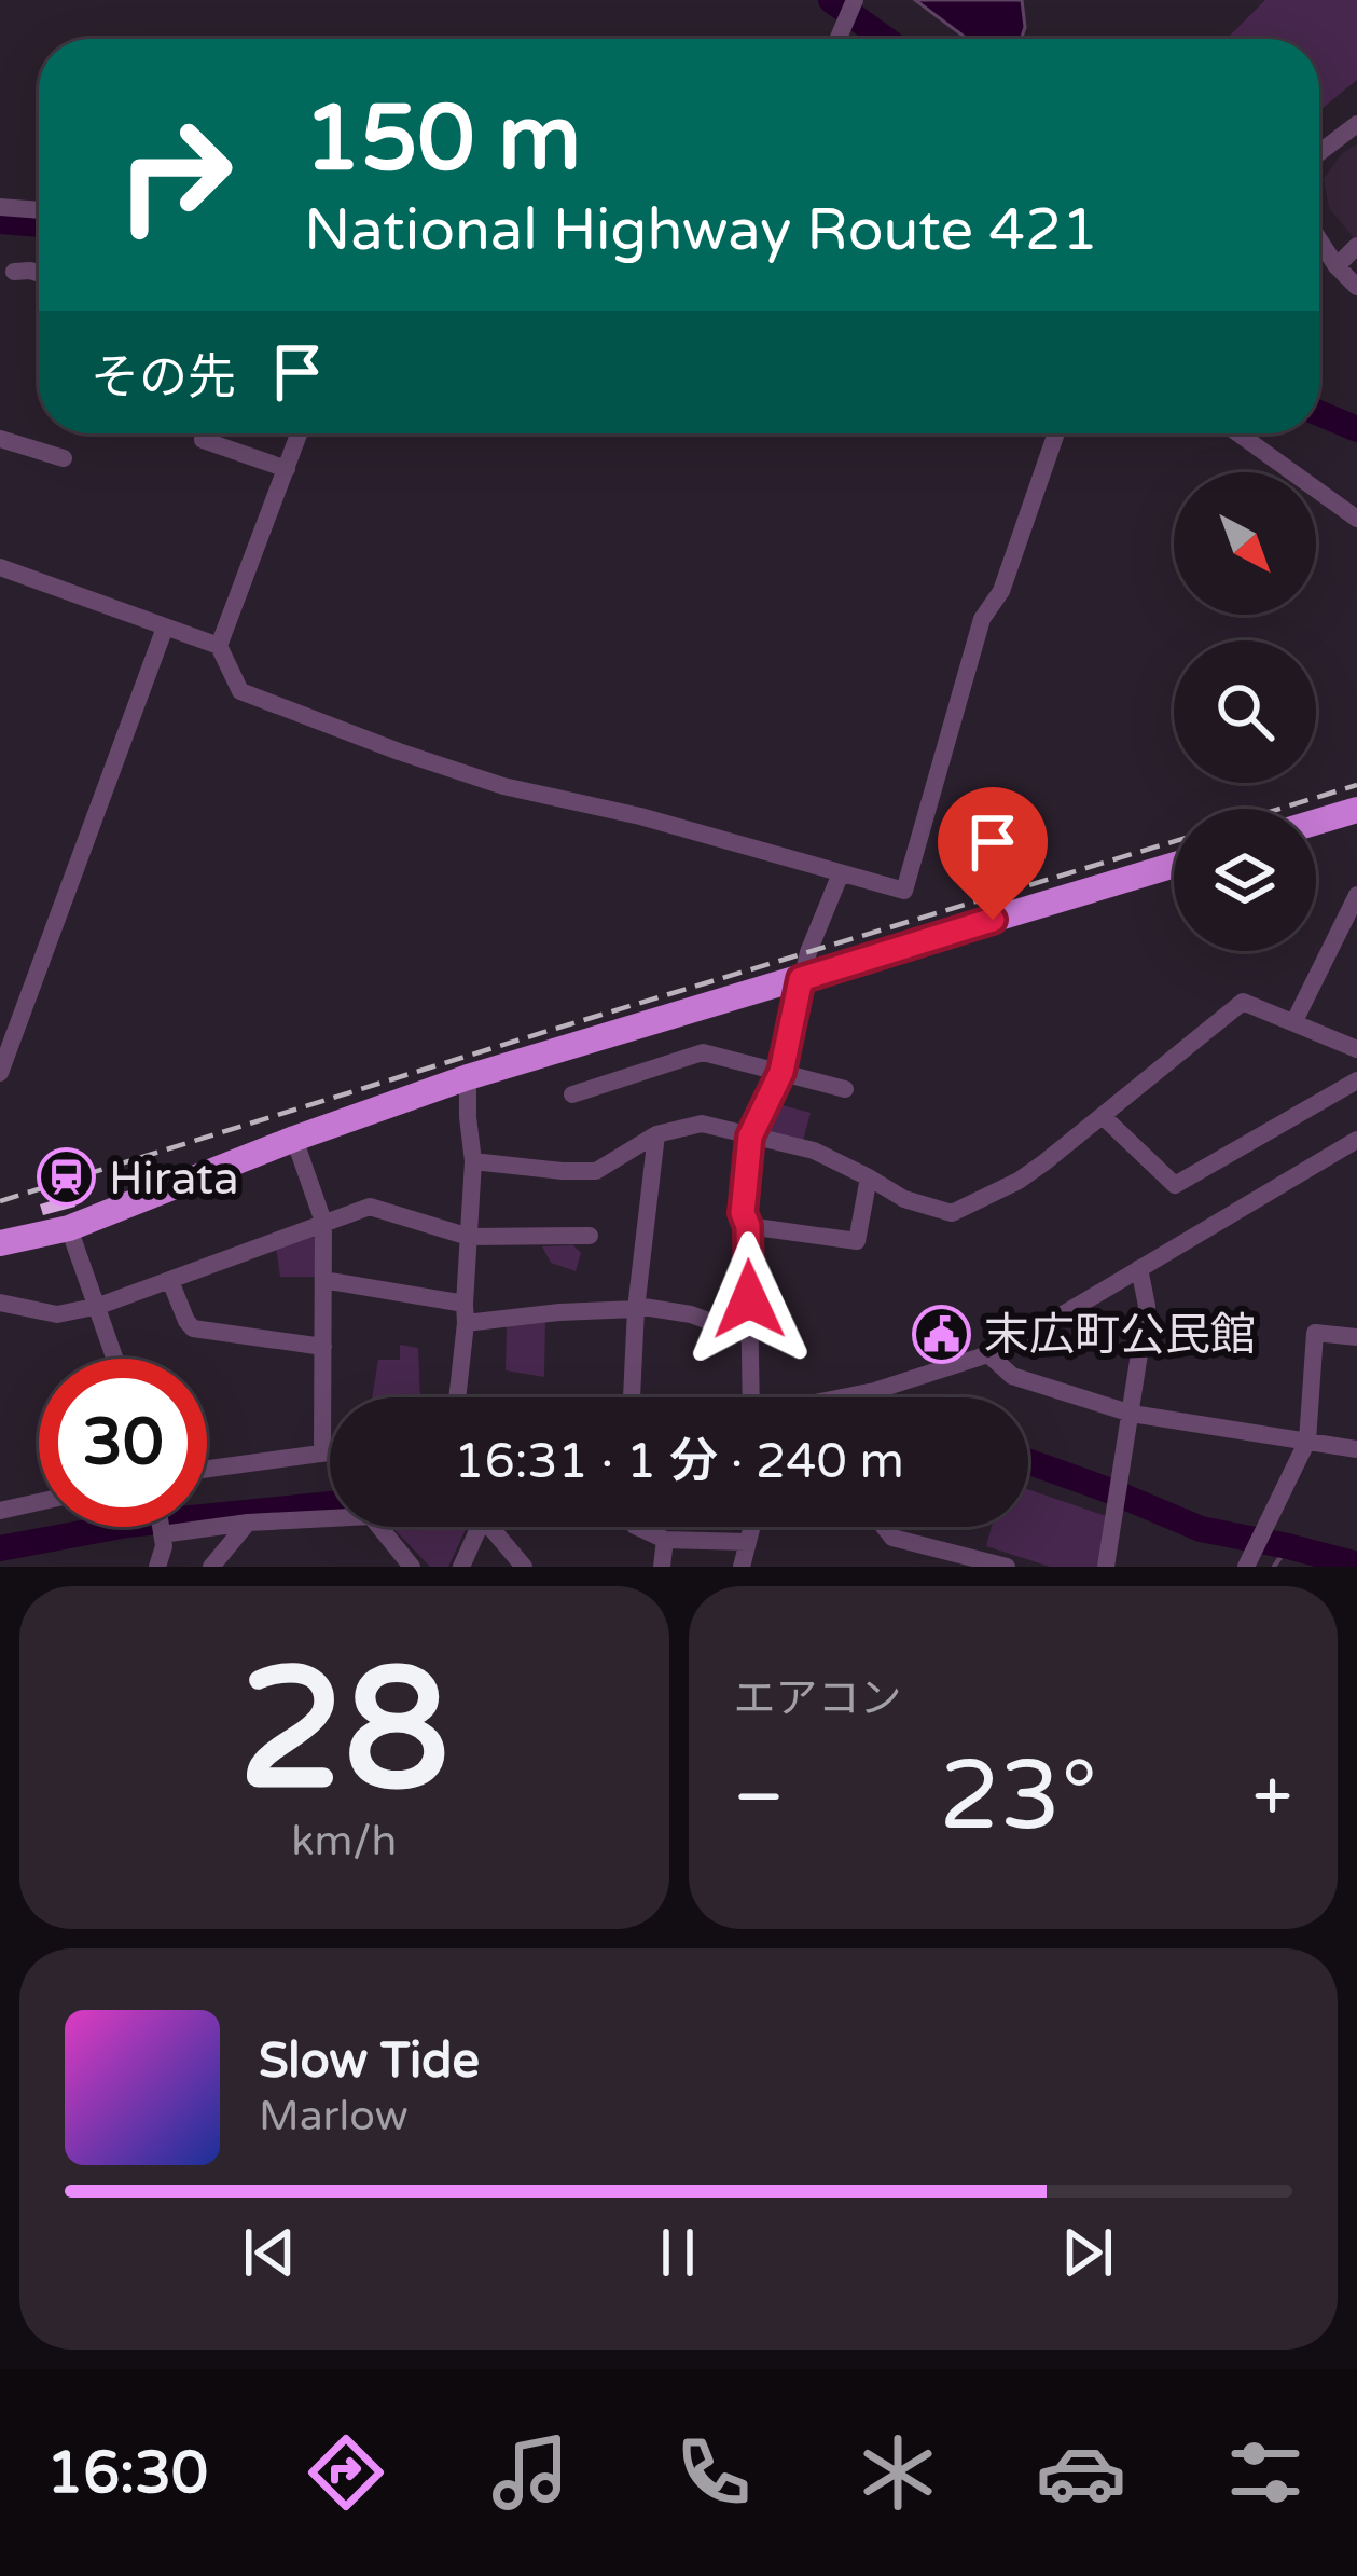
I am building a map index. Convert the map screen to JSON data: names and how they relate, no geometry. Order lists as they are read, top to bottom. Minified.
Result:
{"places":{"station":["Hirata"],"public building":["末広町公民館"]},"north":"bottom right","page":{"turn":["150 m","National Highway Route 421"],"then":"その先","limit":"30","trip":"16:31 · 1 分 · 240 m","tile":[["28","km/h"],"エアコン"],"heat":["−","23°","+"],"song":["Slow Tide","Marlow"],"tabs":"16:30"}}
